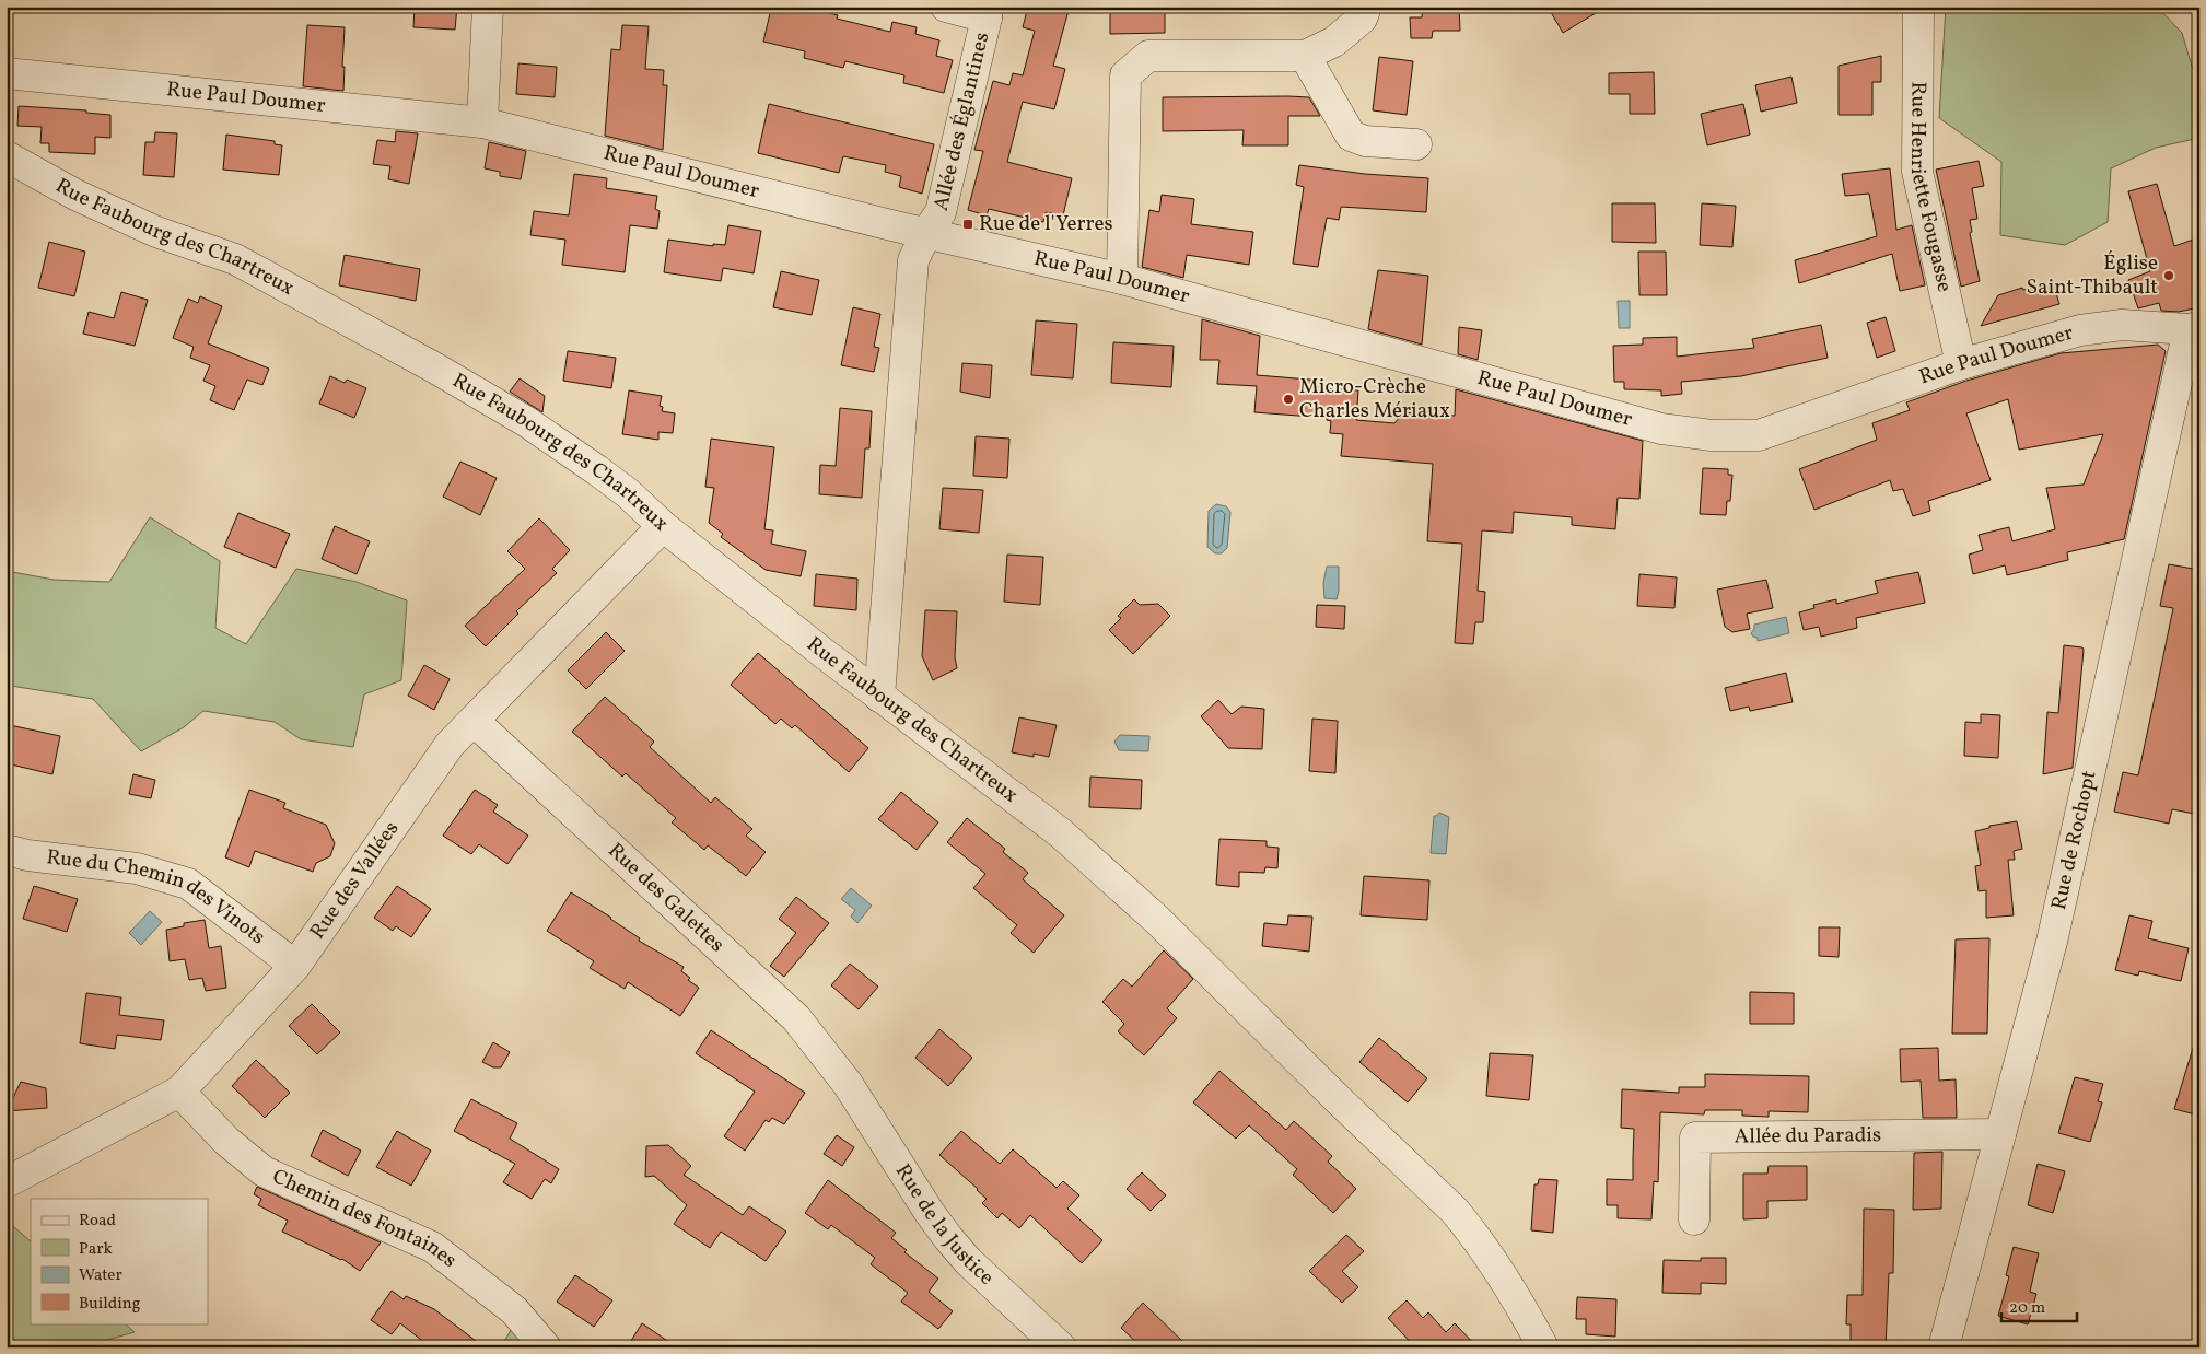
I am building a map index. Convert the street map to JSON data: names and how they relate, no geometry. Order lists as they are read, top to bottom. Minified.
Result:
{"streets":{"street":["Rue Paul Doumer","Allée des Églantines","Rue Henriette Fougasse","Rue Faubourg des Chartreux","Rue de Rochopt","Rue des Vallées","Rue des Galettes","Rue du Chemin des Vinots","Allée du Paradis","Chemin des Fontaines","Rue de la Justice"]},"crossings":[["Rue Paul Doumer","Allée des Églantines"],["Rue Paul Doumer","Rue Henriette Fougasse"],["Rue Paul Doumer","Rue de Rochopt"],["Rue Faubourg des Chartreux","Rue des Vallées"],["Rue de Rochopt","Allée du Paradis"],["Rue des Vallées","Rue des Galettes"],["Rue des Vallées","Rue du Chemin des Vinots"],["Rue des Vallées","Chemin des Fontaines"],["Rue des Galettes","Rue de la Justice"]],"places":{"transit":["Rue de l'Yerres"],"other":["Église Saint-Thibault","Micro-Crèche Charles Mériaux"]},"legend":["Road","Park","Water","Building"],"scale_bar":"20 m"}
